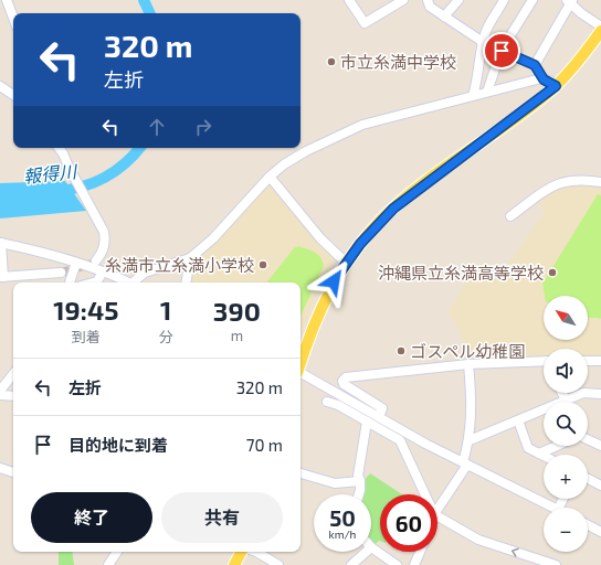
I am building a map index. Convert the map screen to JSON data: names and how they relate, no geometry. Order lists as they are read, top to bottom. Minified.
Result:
{"water":["報得川"],"places":["市立糸満中学校","糸満市立糸満小学校","沖縄県立糸満高等学校","ゴスペル幼稚園"],"north":"top left","page":{"turn":["320 m","左折"],"eta":["19:45","到着","1","分","390","m"],"map_buttons":["+","−"],"list":[{"name":"左折","value":"320 m"},{"name":"目的地に到着","value":"70 m"}],"buttons":["終了","共有"],"speed":"50 km/h","limit":"60"}}
